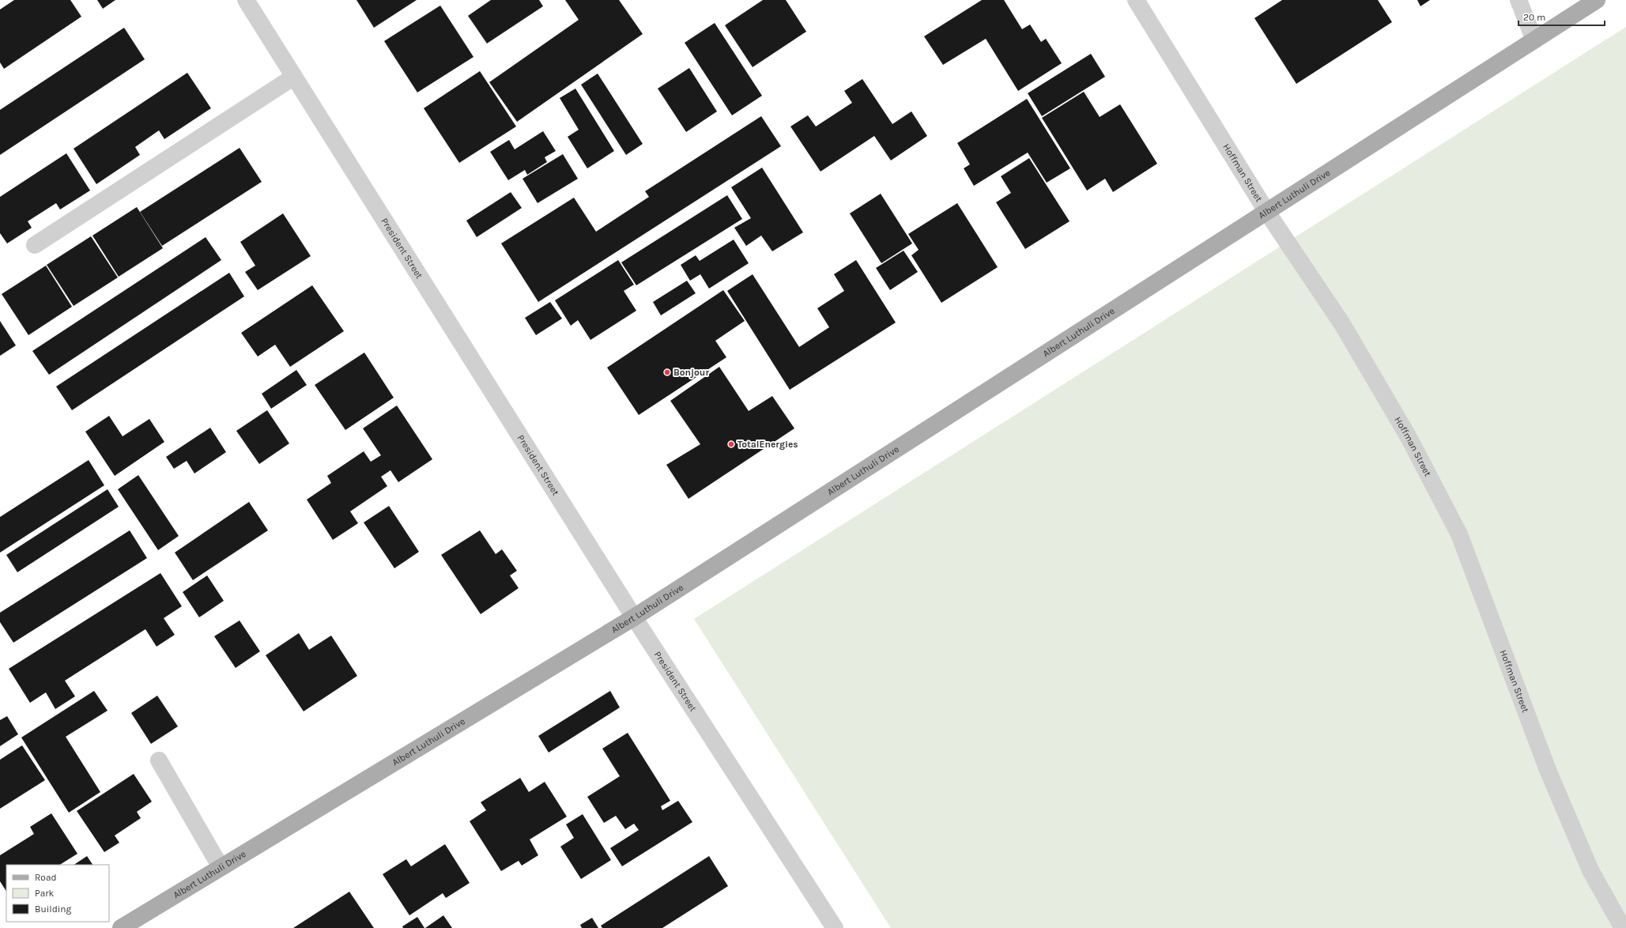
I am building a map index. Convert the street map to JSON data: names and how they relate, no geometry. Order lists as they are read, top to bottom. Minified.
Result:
{"streets":{"main road":["Albert Luthuli Drive"],"street":["Hoffman Street","President Street"]},"crossings":[["Hoffman Street","Albert Luthuli Drive"],["Albert Luthuli Drive","President Street"]],"places":["Bonjour","TotalEnergies"],"legend":["Road","Park","Building"],"scale_bar":"20 m"}
